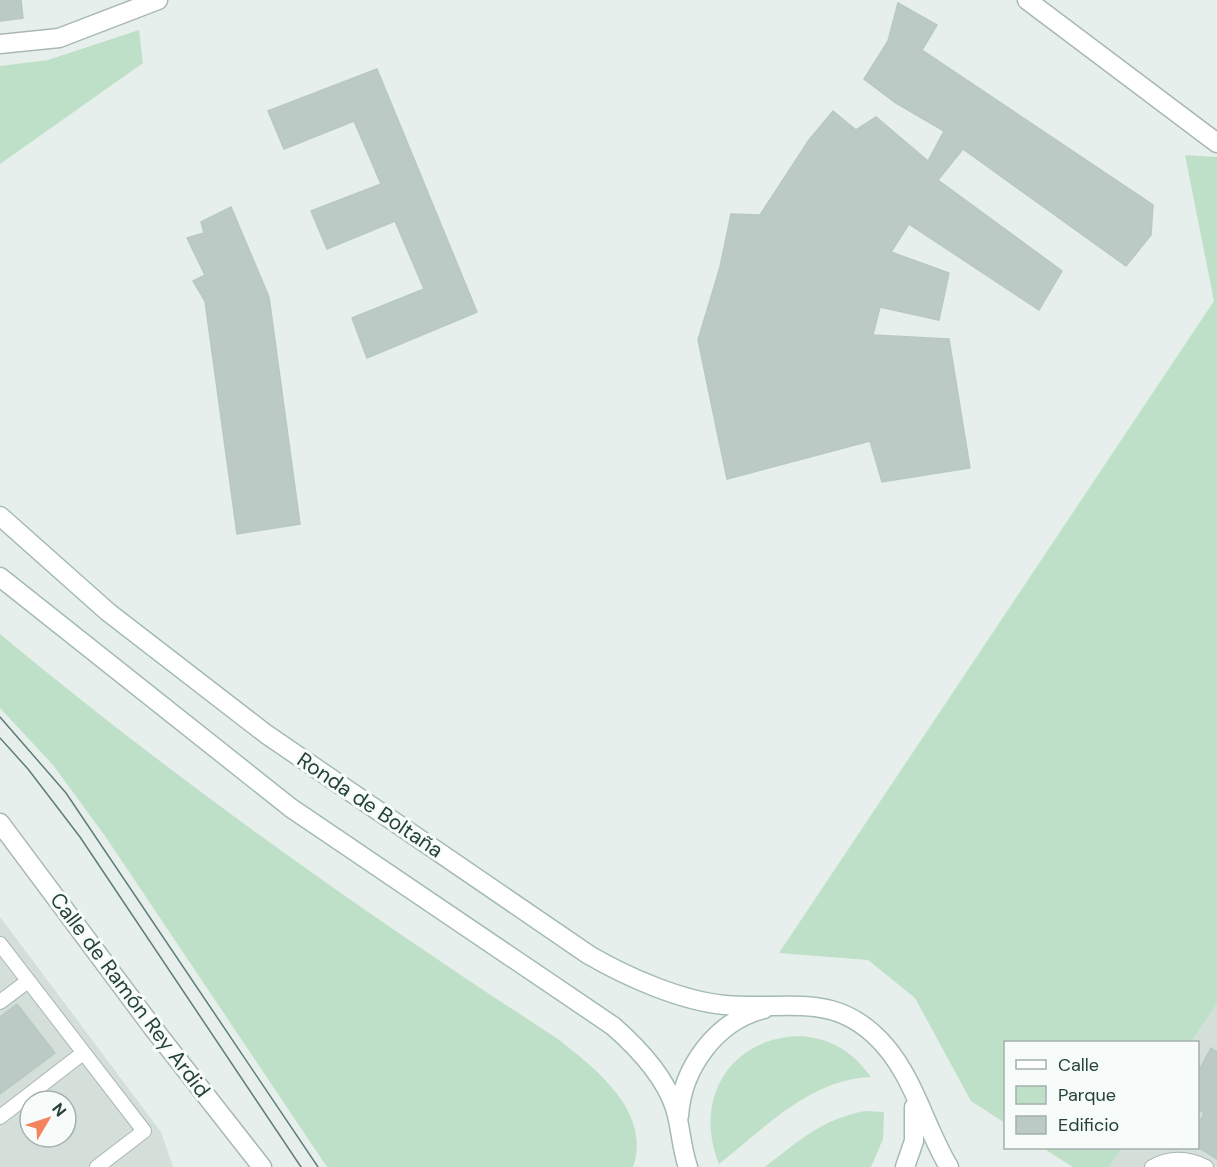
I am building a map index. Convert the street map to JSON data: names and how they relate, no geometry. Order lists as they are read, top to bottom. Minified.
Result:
{"streets":{"main road":["Ronda de Boltaña","Calle de Ramón Rey Ardid"]},"legend":["Calle","Parque","Edificio"],"north":"top right"}
